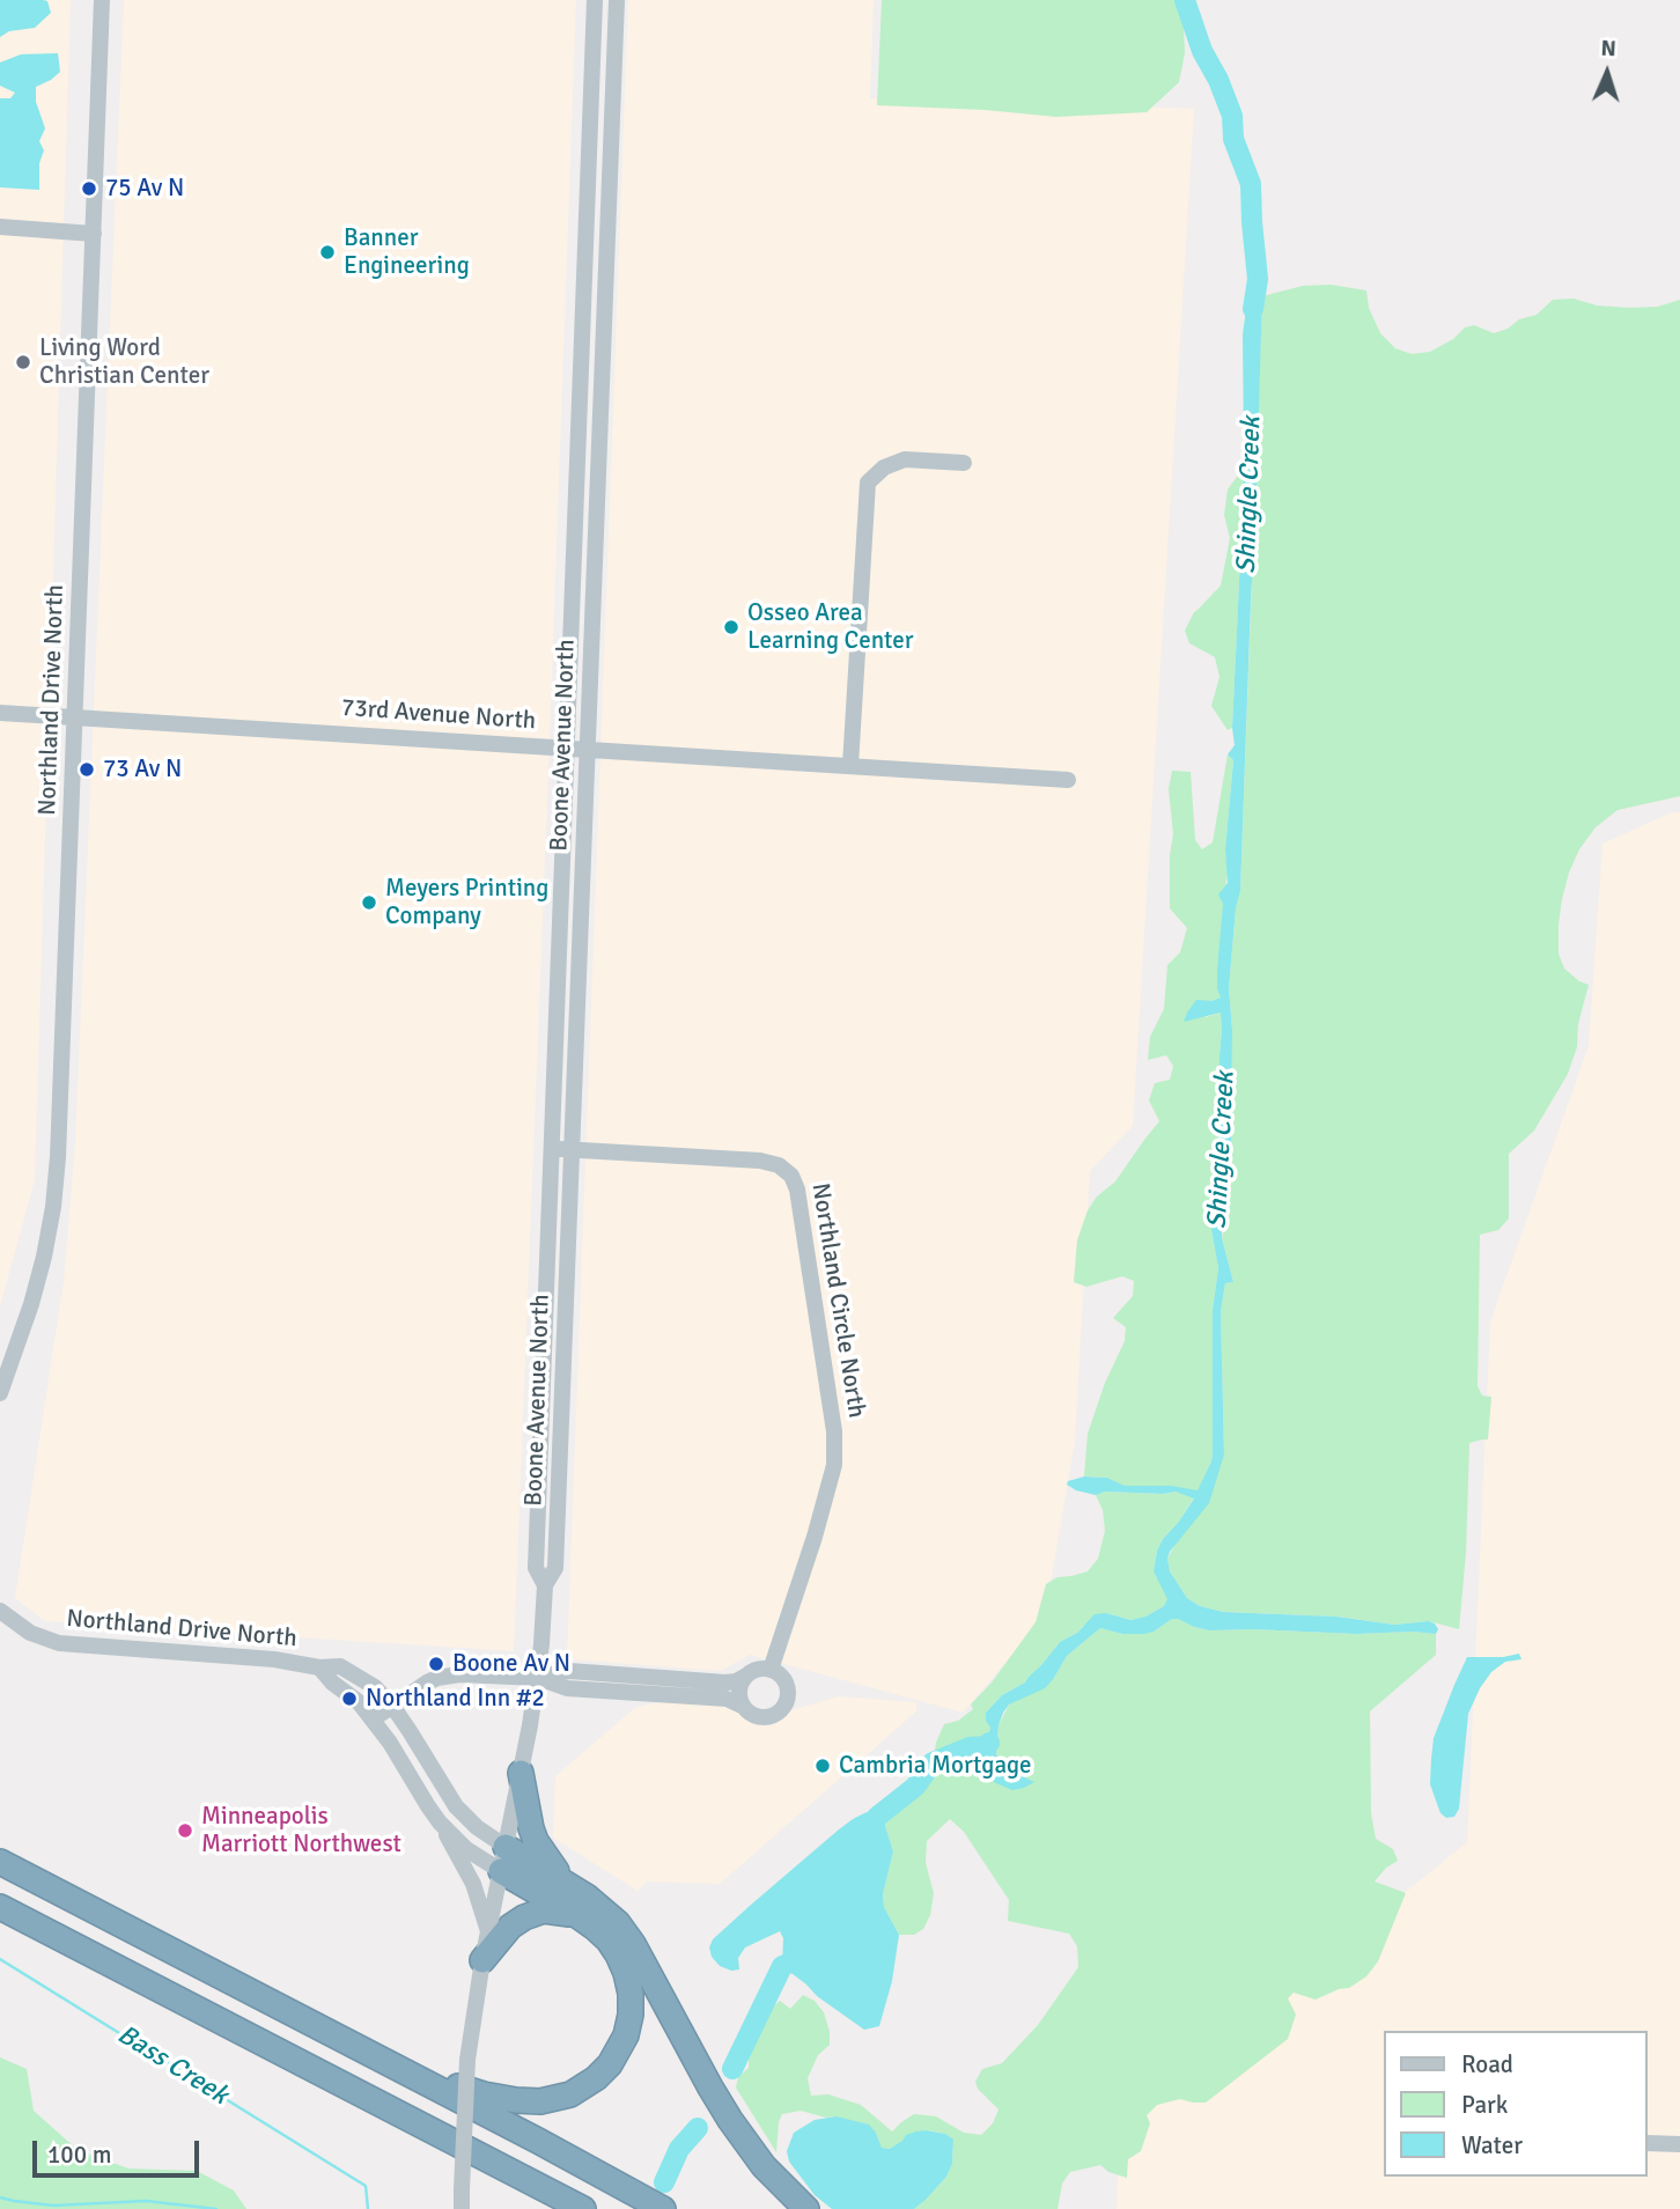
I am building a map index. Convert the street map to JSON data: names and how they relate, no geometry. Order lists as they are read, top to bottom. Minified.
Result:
{"streets":{"street":["Northland Drive North","73rd Avenue North","Boone Avenue North","Northland Circle North"]},"crossings":[["Northland Drive North","73rd Avenue North"],["Northland Drive North","Boone Avenue North"],["73rd Avenue North","Boone Avenue North"],["Boone Avenue North","Northland Circle North"]],"water":["Shingle Creek","Bass Creek"],"places":["75 Av N","Banner Engineering","Living Word Christian Center","Osseo Area Learning Center","73 Av N","Meyers Printing Company","Boone Av N","Northland Inn #2","Cambria Mortgage","Minneapolis Marriott Northwest"],"legend":["Road","Park","Water"],"scale_bar":"100 m","north":"top"}
